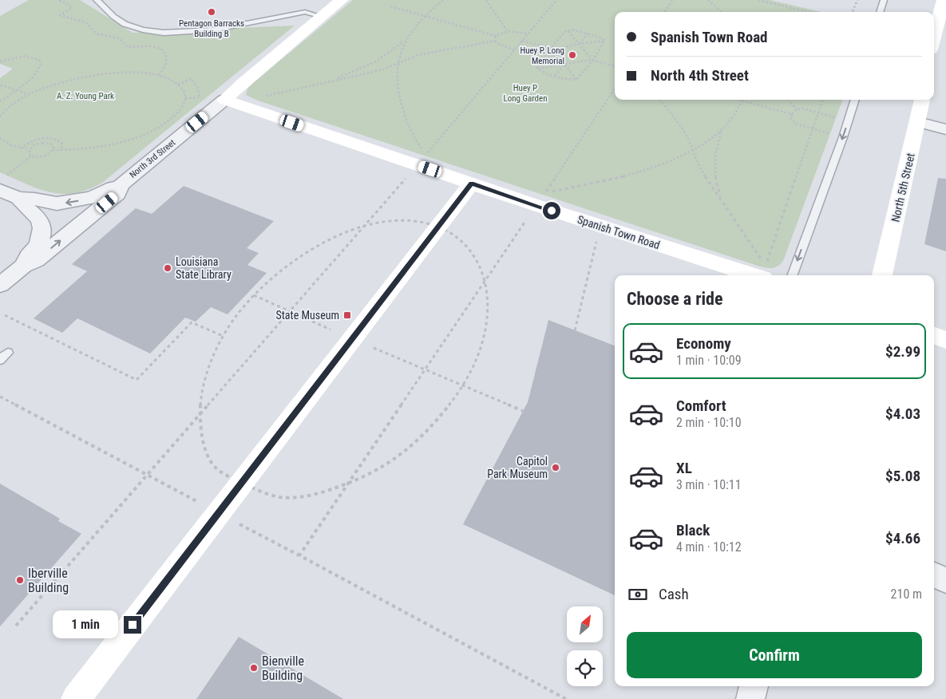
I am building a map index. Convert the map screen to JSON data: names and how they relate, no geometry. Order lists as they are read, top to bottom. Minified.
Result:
{"streets":{"street":["North 3rd Street","North 5th Street","Spanish Town Road"]},"crossings":[["North 3rd Street","Spanish Town Road"]],"parks":["Huey P Long Garden","A. Z. Young Park"],"places":{"other":["Pentagon Barracks Building B","Huey P. Long Memorial","Louisiana State Library","Capitol Park Museum","Iberville Building","Bienville Building"],"transit":["State Museum"]},"north":"top right","page":{"banner":["Spanish Town Road","North 4th Street"],"heading":"Choose a ride","list":[{"name":"Economy","note":"1 min · 10:09","value":"$2.99"},{"name":"Comfort","note":"2 min · 10:10","value":"$4.03"},{"name":"XL","note":"3 min · 10:11","value":"$5.08"},{"name":"Black","note":"4 min · 10:12","value":"$4.66"}],"pay":["Cash","210 m"],"bubble":"1 min","buttons":"Confirm"}}
